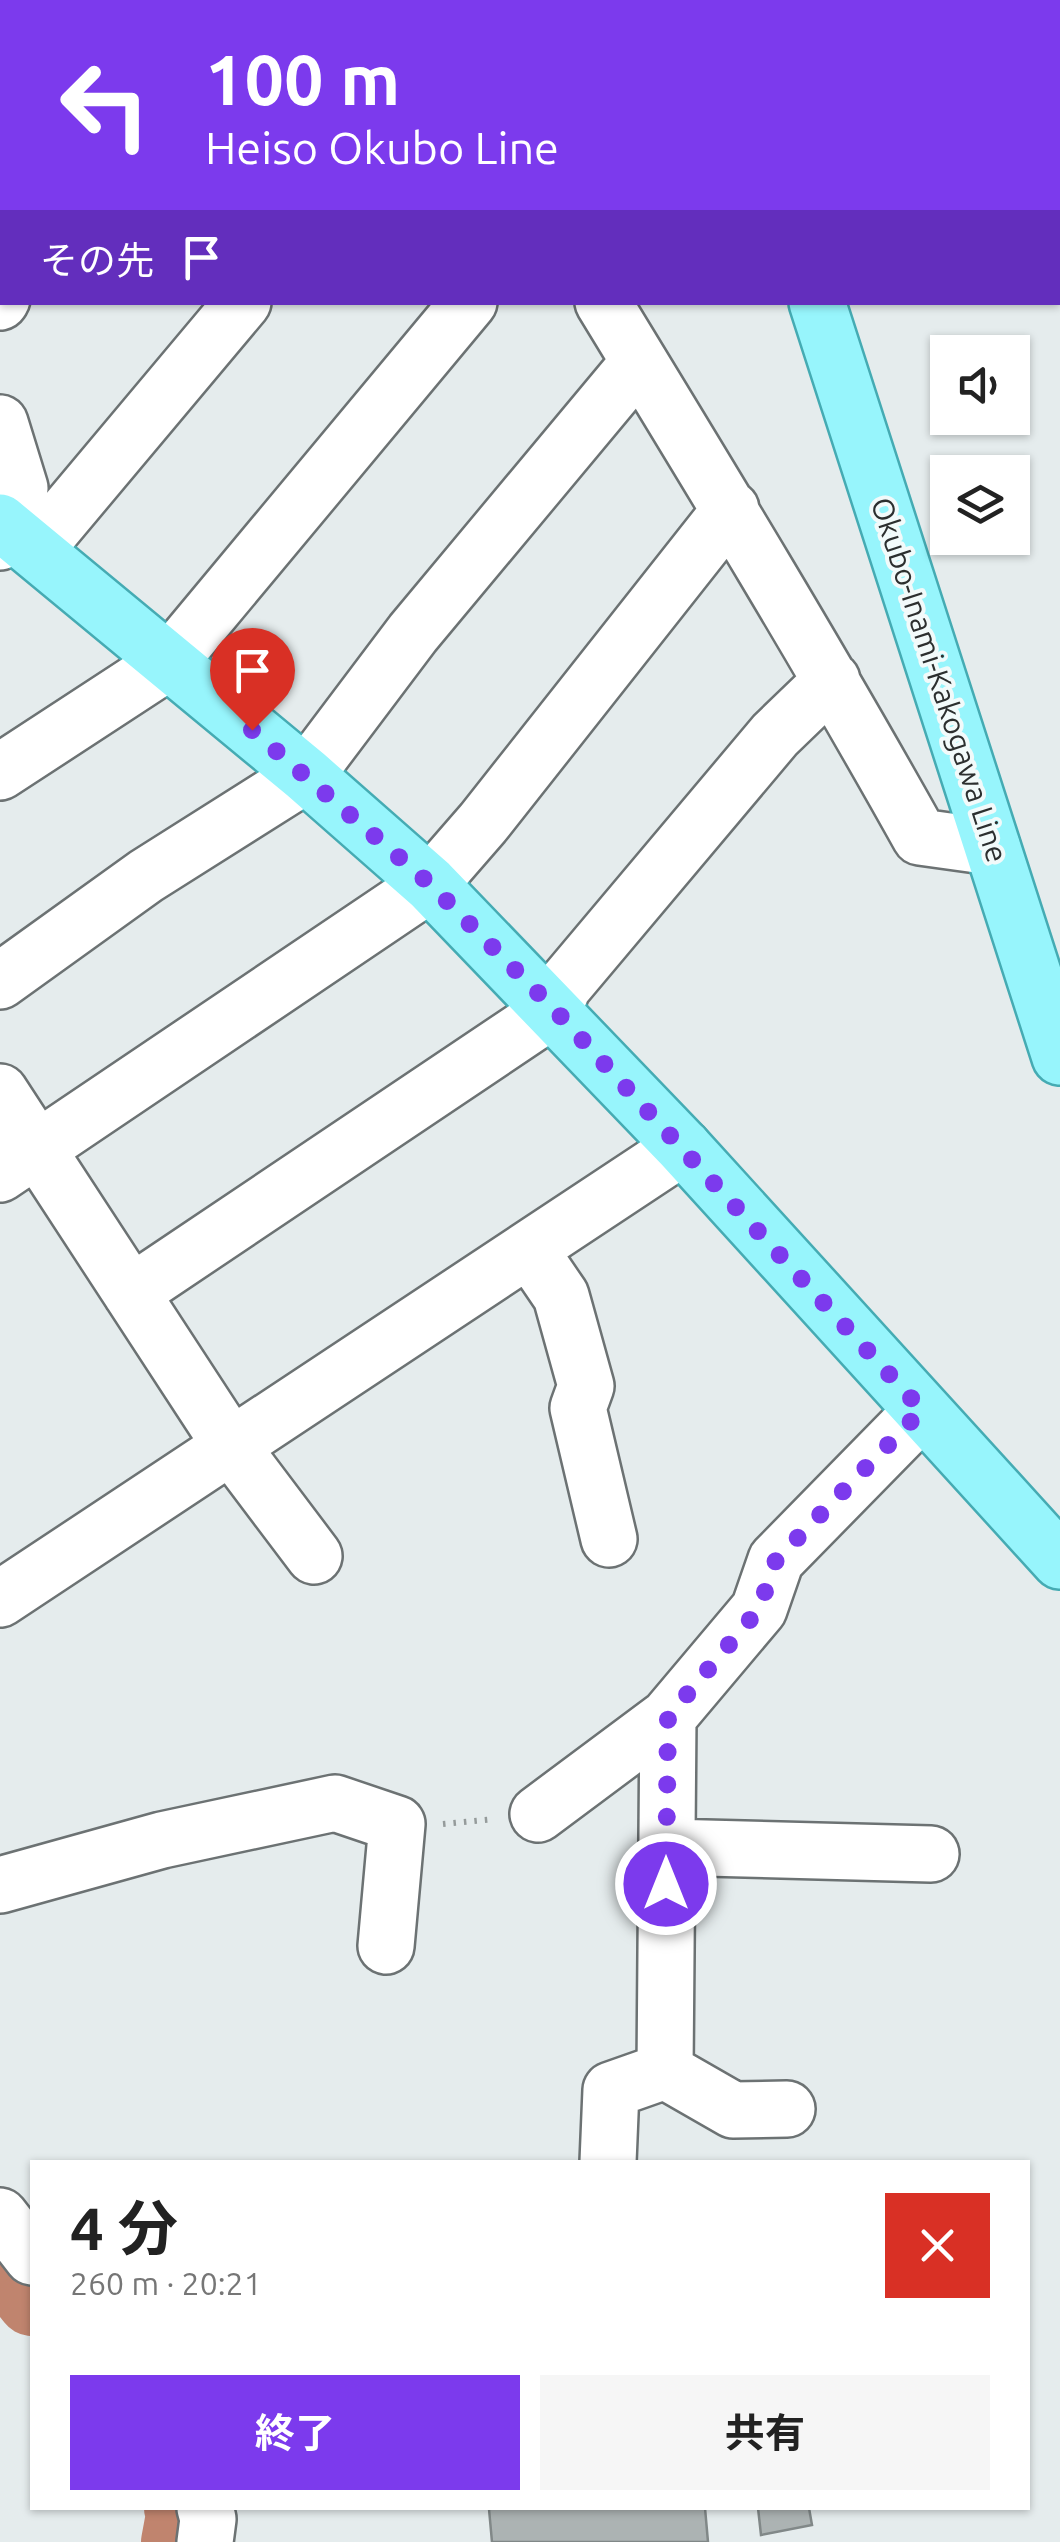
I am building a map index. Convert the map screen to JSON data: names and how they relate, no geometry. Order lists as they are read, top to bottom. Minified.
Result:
{"streets":{"main road":["Okubo-Inami-Kakogawa Line"]},"page":{"turn":["100 m","Heiso Okubo Line"],"then":"その先","heading":["4 分","260 m · 20:21"],"buttons":["終了","共有"]}}
